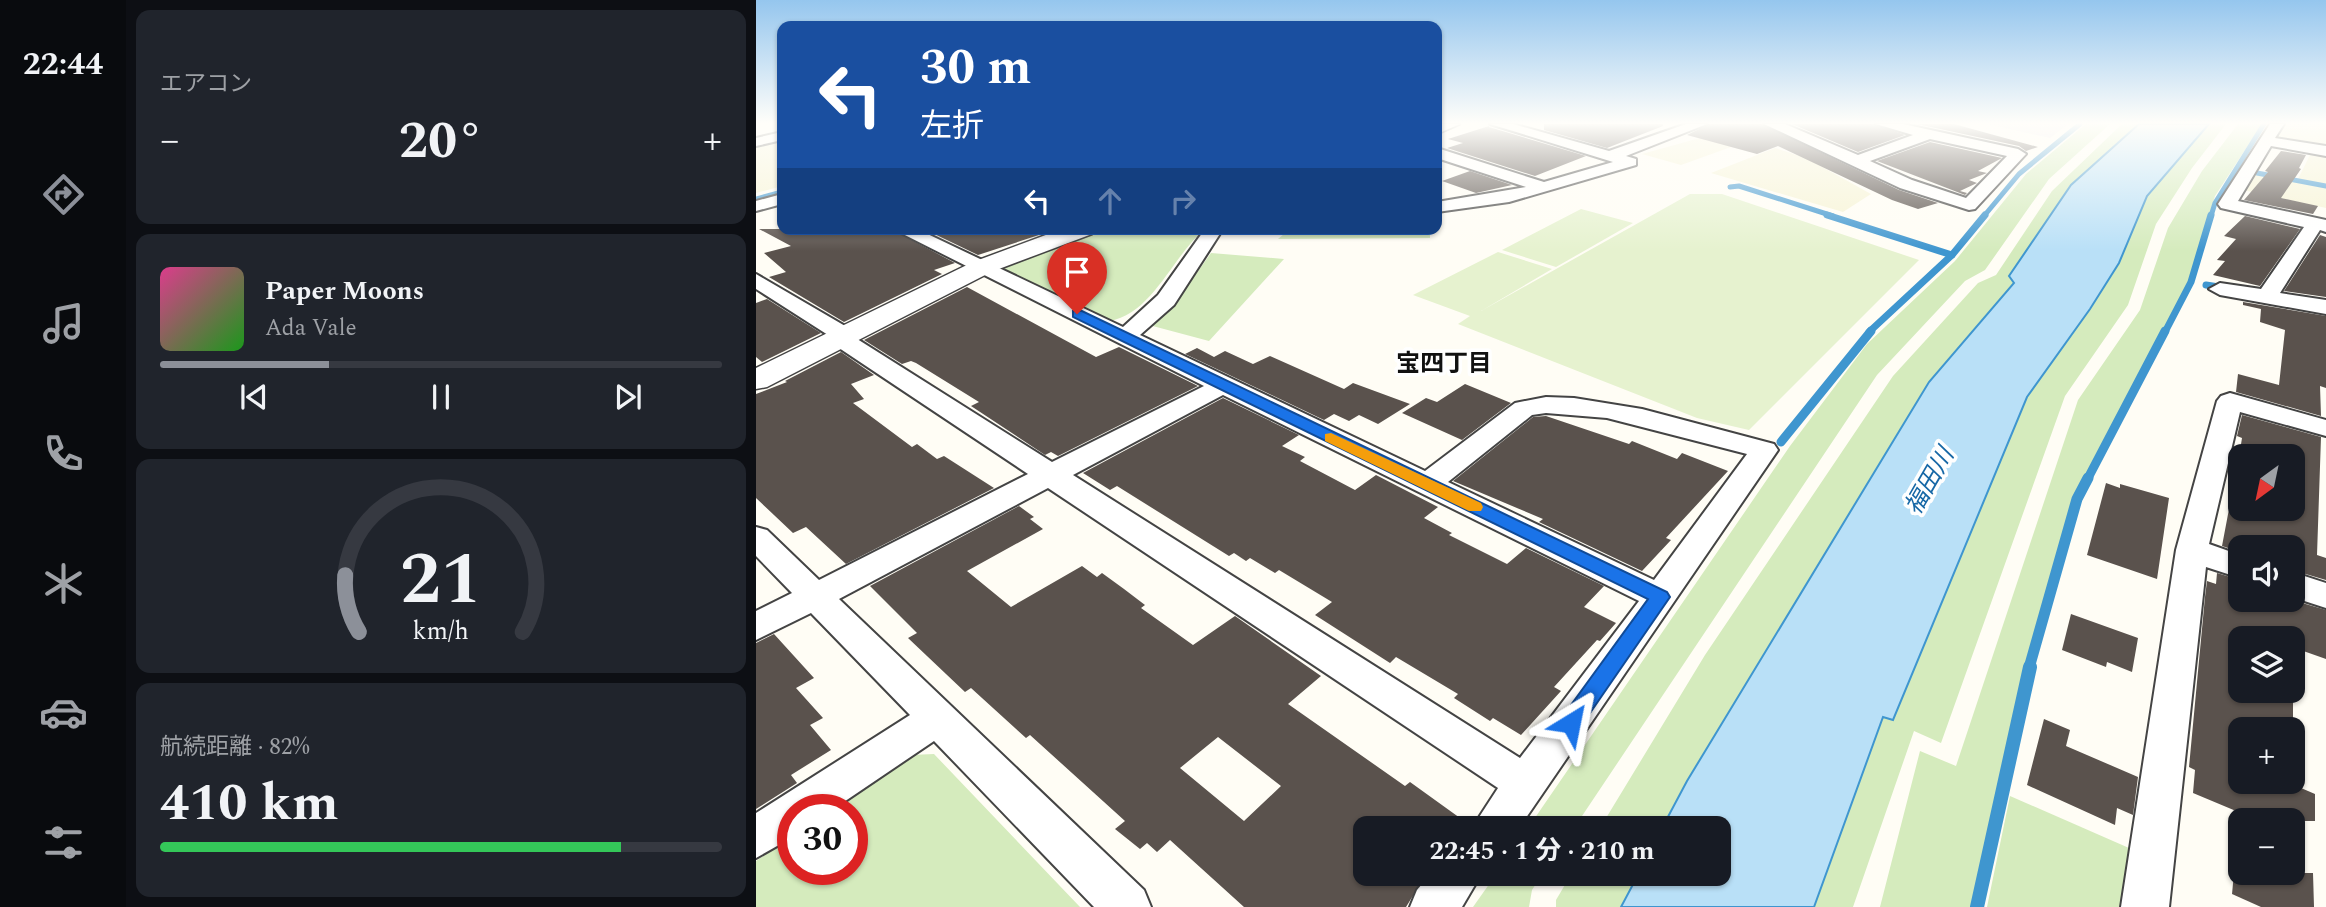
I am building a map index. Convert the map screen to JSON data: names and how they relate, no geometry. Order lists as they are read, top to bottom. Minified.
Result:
{"districts":["宝四丁目"],"water":["福田川"],"north":"bottom left","page":{"tabs":"22:44","tile":["エアコン",["航続距離 · 82%","410 km"]],"turn":["30 m","左折"],"heat":["−","20°","+"],"song":["Paper Moons","Ada Vale"],"map_buttons":["+","−"],"limit":"30","trip":"22:45 · 1 分 · 210 m","gauge":["21","km/h"]}}
